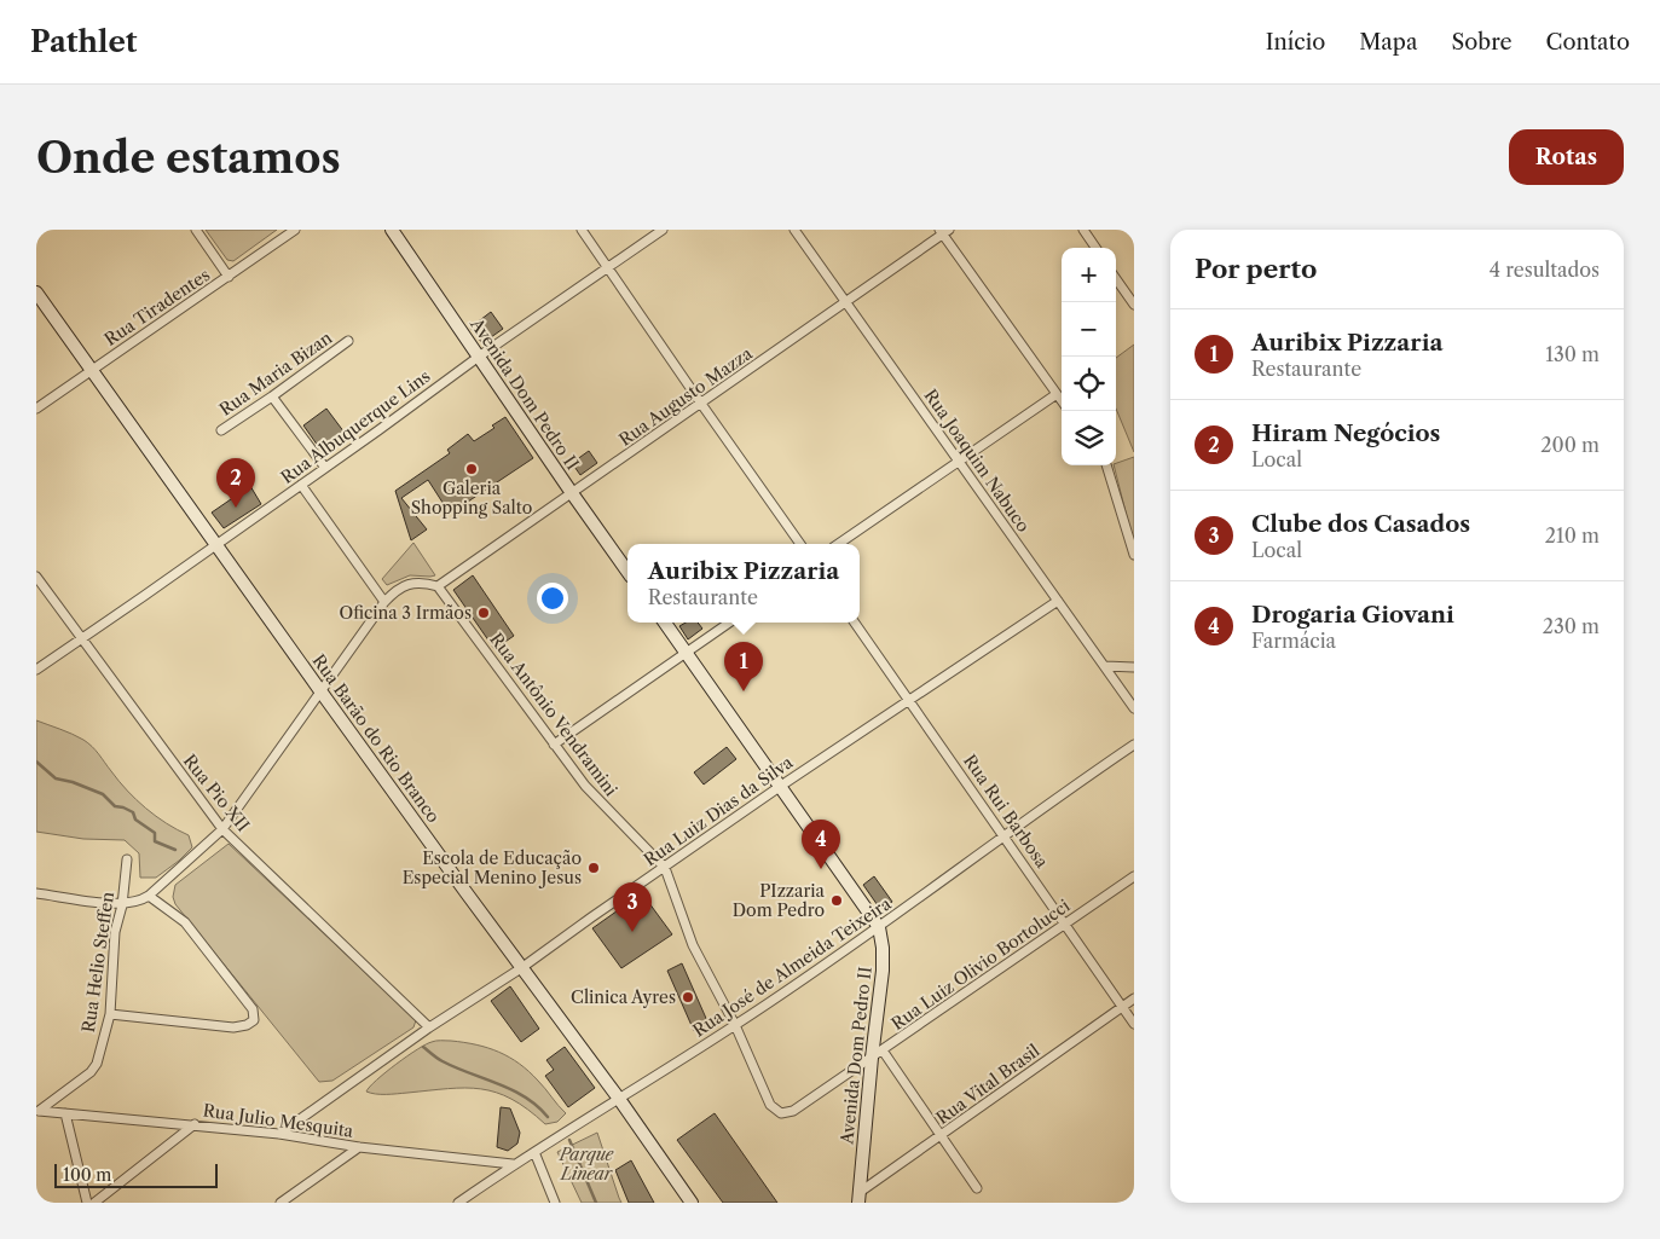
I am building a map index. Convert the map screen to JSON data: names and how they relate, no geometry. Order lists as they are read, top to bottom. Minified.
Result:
{"streets":{"main road":["Avenida Dom Pedro II","Rua Barão do Rio Branco"],"street":["Rua Tiradentes","Rua Maria Bizan","Rua Augusto Mazza","Rua Albuquerque Lins","Rua Joaquim Nabuco","Rua Antônio Vendramini","Rua Pio XII","Rua Luiz Dias da Silva","Rua Rui Barbosa","Rua Helio Steffen","Rua Luiz Olivio Bortolucci","Rua José de Almeida Teixeira","Rua Vital Brasil","Rua Julio Mesquita"]},"crossings":[["Rua Tiradentes","Rua Barão do Rio Branco"],["Avenida Dom Pedro II","Rua Augusto Mazza"],["Avenida Dom Pedro II","Rua Albuquerque Lins"],["Avenida Dom Pedro II","Rua Luiz Dias da Silva"],["Avenida Dom Pedro II","Rua Luiz Olivio Bortolucci"],["Avenida Dom Pedro II","Rua José de Almeida Teixeira"],["Avenida Dom Pedro II","Rua Vital Brasil"],["Rua Augusto Mazza","Rua Joaquim Nabuco"],["Rua Augusto Mazza","Rua Antônio Vendramini"],["Rua Albuquerque Lins","Rua Barão do Rio Branco"],["Rua Albuquerque Lins","Rua Pio XII"],["Rua Joaquim Nabuco","Rua Luiz Dias da Silva"],["Rua Antônio Vendramini","Rua Luiz Dias da Silva"],["Rua Antônio Vendramini","Rua Luiz Olivio Bortolucci"],["Rua Antônio Vendramini","Rua José de Almeida Teixeira"],["Rua Barão do Rio Branco","Rua Luiz Dias da Silva"],["Rua Barão do Rio Branco","Rua José de Almeida Teixeira"],["Rua Pio XII","Rua Luiz Dias da Silva"],["Rua Luiz Dias da Silva","Rua Rui Barbosa"],["Rua Luiz Dias da Silva","Rua Julio Mesquita"],["Rua Rui Barbosa","Rua Luiz Olivio Bortolucci"],["Rua Rui Barbosa","Rua José de Almeida Teixeira"],["Rua Rui Barbosa","Rua Vital Brasil"],["Rua Helio Steffen","Rua Julio Mesquita"],["Rua José de Almeida Teixeira","Rua Julio Mesquita"]],"parks":["Parque Linear"],"places":["Galeria Shopping Salto","Oficina 3 Irmãos","Escola de Educação Especial Menino Jesus","PIzzaria Dom Pedro","Clinica Ayres"],"scale_bar":"100 m","page":{"header":"Pathlet","nav":["Início","Mapa","Sobre","Contato"],"buttons":"Rotas","title":"Onde estamos","heading":["Por perto","4 resultados"],"map_buttons":["+","−"],"list":[{"mark":"1","name":"Auribix Pizzaria","note":"Restaurante","value":"130 m"},{"mark":"2","name":"Hiram Negócios","note":"Local","value":"200 m"},{"mark":"3","name":"Clube dos Casados","note":"Local","value":"210 m"},{"mark":"4","name":"Drogaria Giovani","note":"Farmácia","value":"230 m"}],"pins":["2","1","4","3"],"popup":["Auribix Pizzaria","Restaurante"],"scale":"100 m"}}
